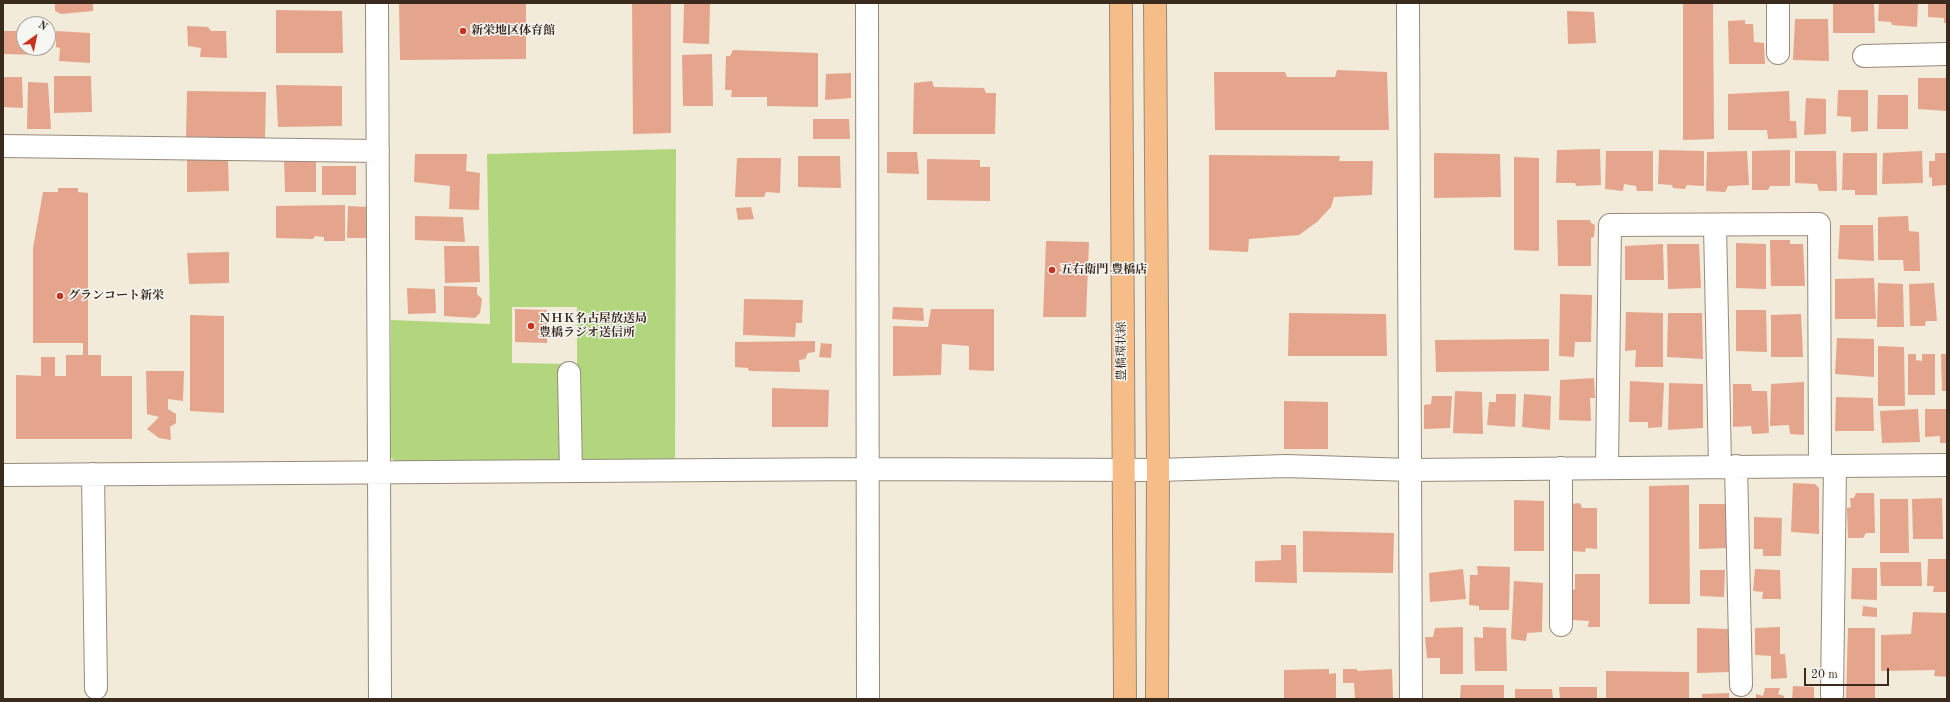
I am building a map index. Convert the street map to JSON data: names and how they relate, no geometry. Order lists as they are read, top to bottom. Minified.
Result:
{"streets":{"main road":["豊橋環状線"]},"places":["新栄地区体育館","五右衛門 豊橋店","グランコート新栄","ＮＨＫ名古屋放送局 豊橋ラジオ送信所"],"scale_bar":"20 m","north":"top right"}
